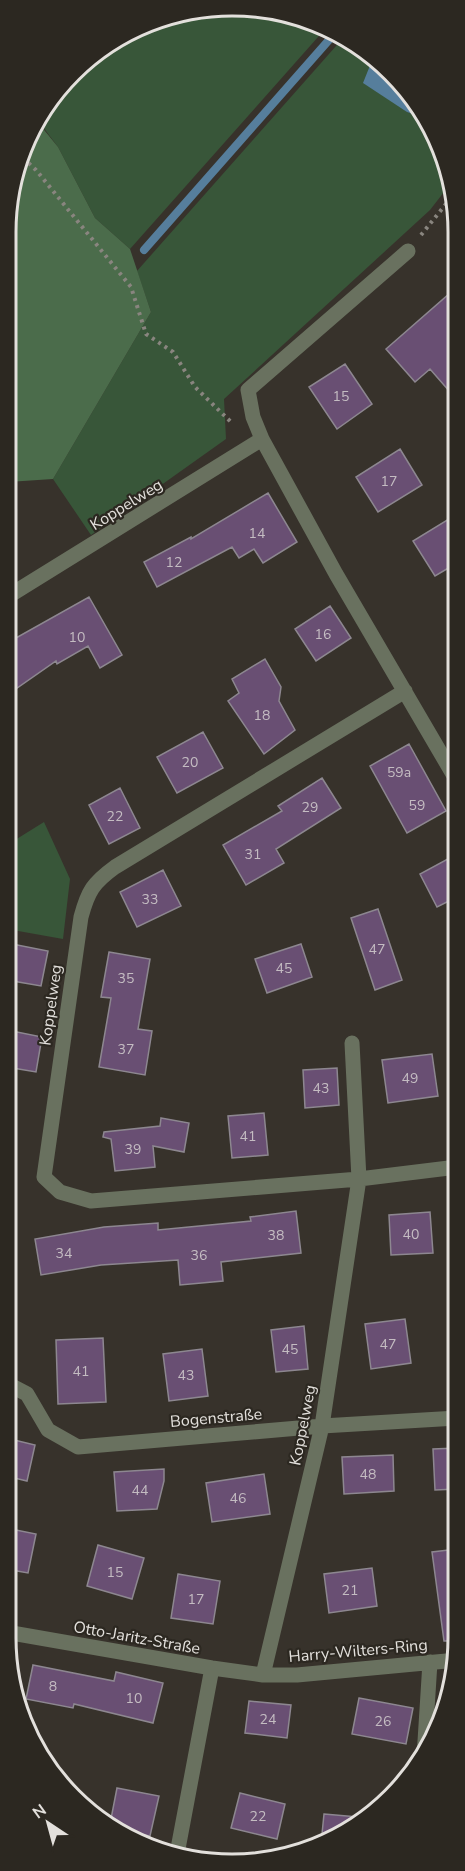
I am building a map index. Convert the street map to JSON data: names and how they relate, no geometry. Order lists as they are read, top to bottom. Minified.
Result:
{"streets":{"street":["Koppelweg","Bogenstraße","Otto-Jaritz-Straße","Harry-Wilters-Ring"]},"crossings":[["Koppelweg","Bogenstraße"],["Koppelweg","Otto-Jaritz-Straße"],["Koppelweg","Harry-Wilters-Ring"],["Otto-Jaritz-Straße","Harry-Wilters-Ring"]],"house_numbers":["15","17","14","12","16","10","18","20","59a","59","29","22","31","33","47","45","35","37","49","43","41","39","40","38","34","36","47","45","41","43","48","44","46","15","21","17","8","10","24","26","22"],"north":"top left"}
